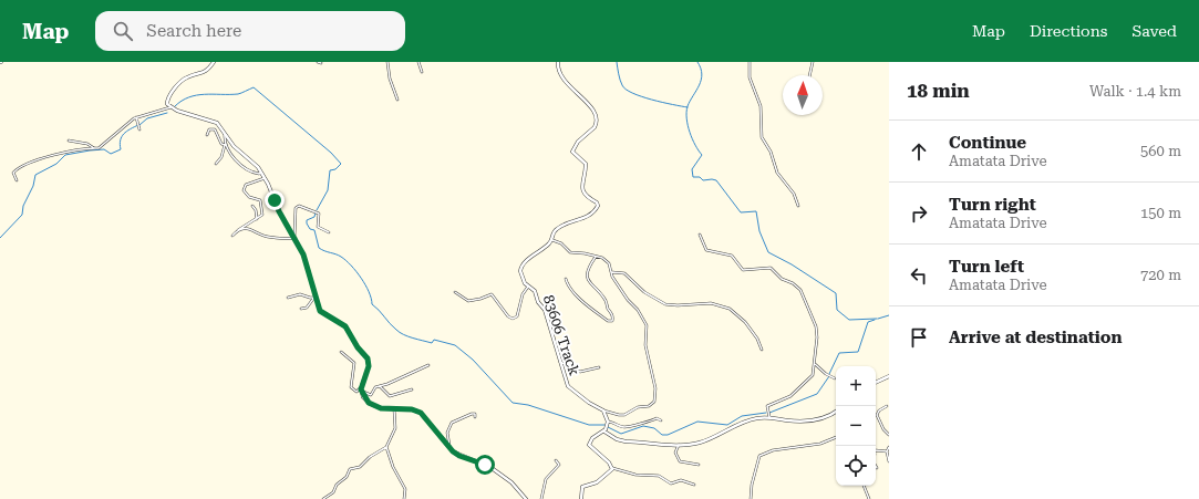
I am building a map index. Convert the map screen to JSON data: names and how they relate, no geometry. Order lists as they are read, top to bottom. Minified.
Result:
{"streets":{"street":["83606 Track"]},"north":"top","page":{"header":"Map","search":"Search here","nav":["Map","Directions","Saved"],"heading":["18 min","Walk · 1.4 km"],"list":[["Continue","Amatata Drive","560 m"],["Turn right","Amatata Drive","150 m"],["Turn left","Amatata Drive","720 m"],"Arrive at destination"],"map_buttons":["+","−"]}}
